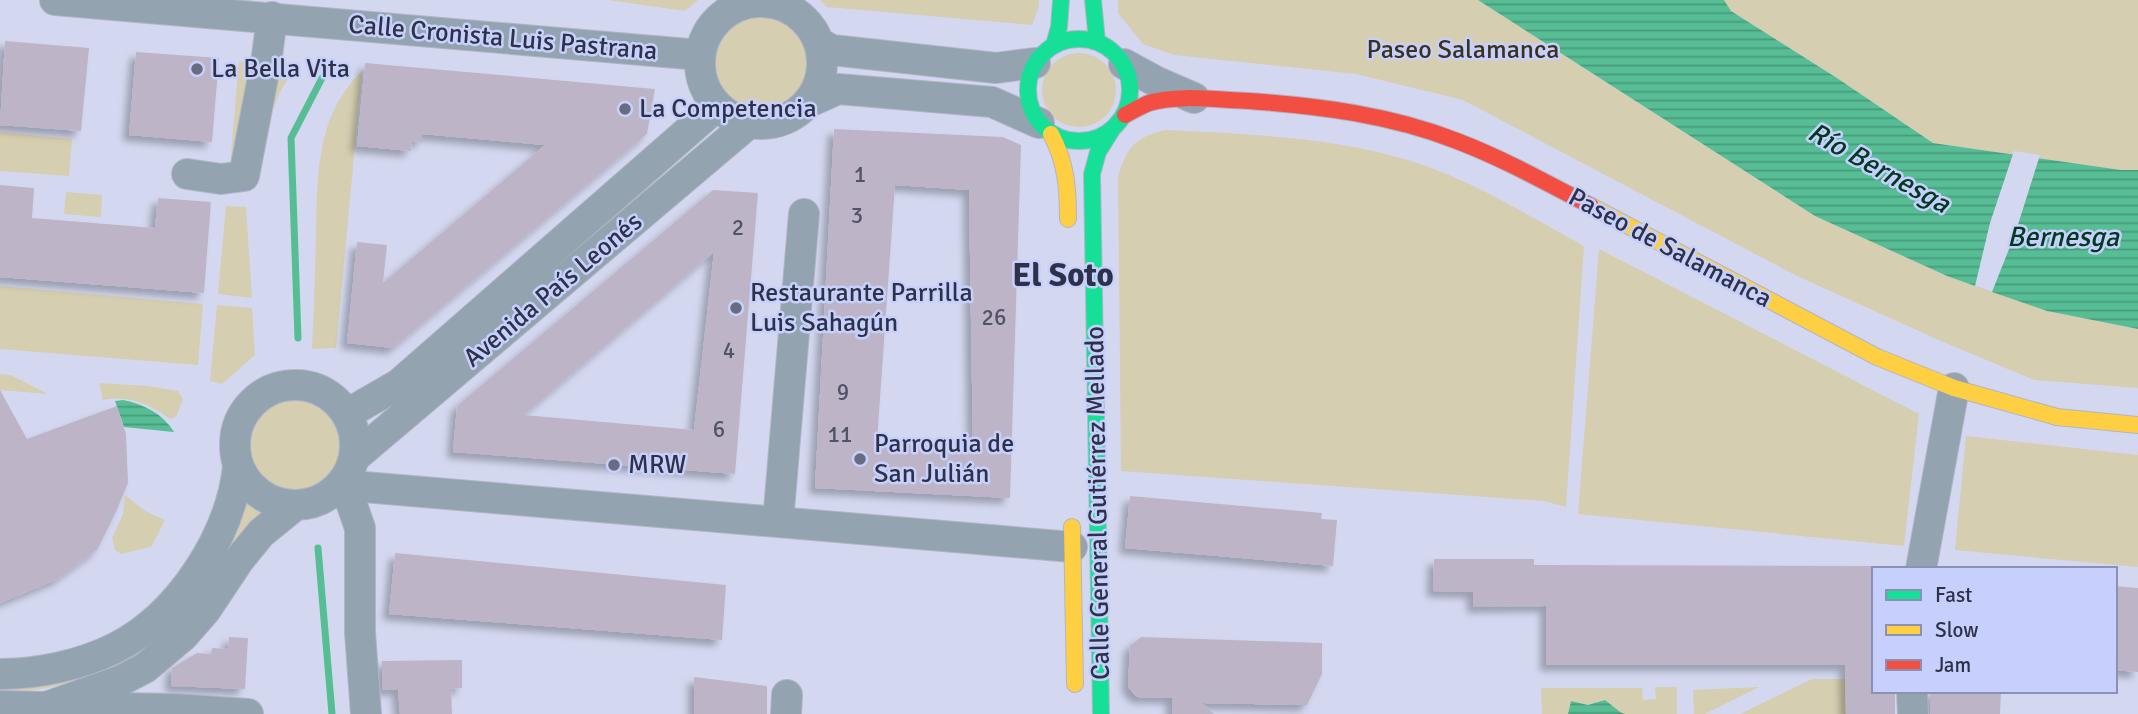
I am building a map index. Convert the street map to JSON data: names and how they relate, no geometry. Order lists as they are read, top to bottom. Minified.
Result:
{"streets":{"main road":["Paseo de Salamanca","Calle General Gutiérrez Mellado"],"street":["Calle Cronista Luis Pastrana","Avenida País Leonés"]},"crossings":[["Calle Cronista Luis Pastrana","Avenida País Leonés"],["Paseo de Salamanca","Calle General Gutiérrez Mellado"]],"districts":["El Soto"],"water":["Río Bernesga","Bernesga"],"parks":["Paseo Salamanca"],"places":["La Bella Vita","La Competencia","Restaurante Parrilla Luis Sahagún","Parroquia de San Julián","MRW"],"house_numbers":["1","3","2","26","4","9","6","11"],"legend":["Fast","Slow","Jam"]}
